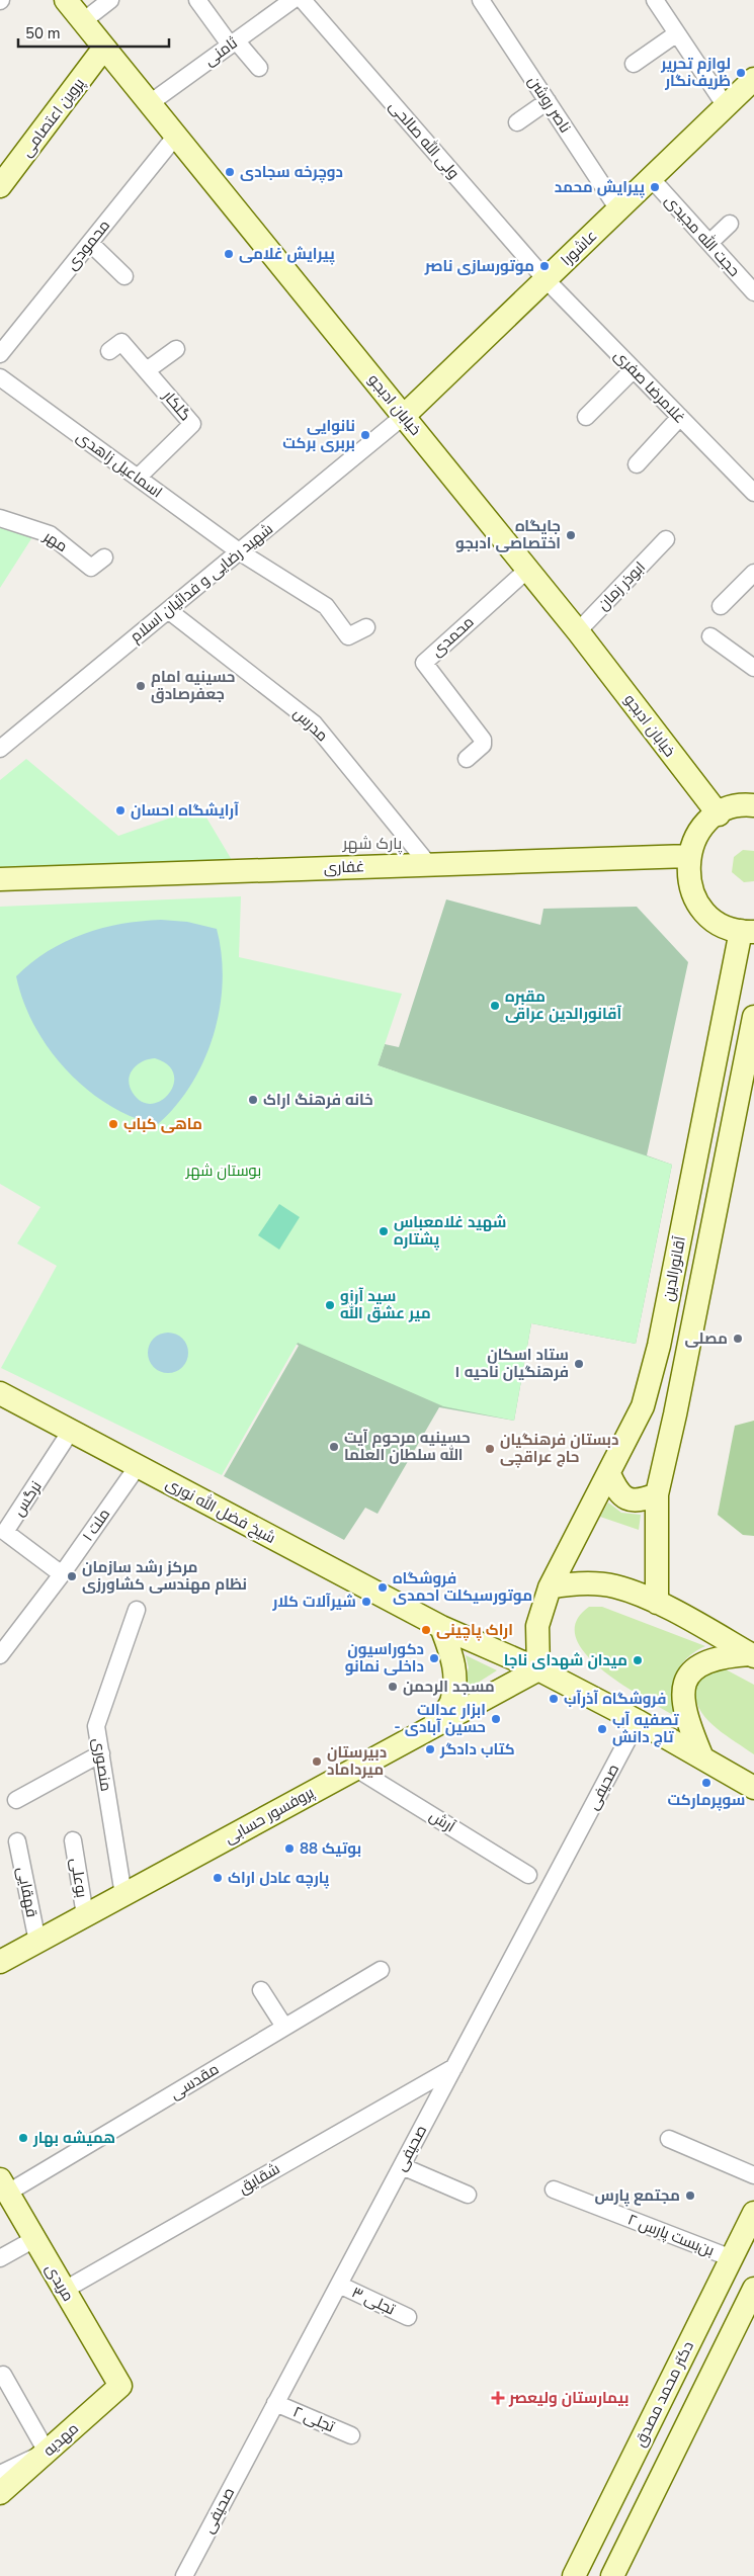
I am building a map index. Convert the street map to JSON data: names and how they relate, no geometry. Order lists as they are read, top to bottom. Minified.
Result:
{"streets":{"street":["ثامنی","ناصر روشن","پروین اعتصامی","ولی الله صالحی","حجت الله مجیدی","محمودی","عاشورا","غلامرضا صفری","خیابان ادبجو","گلکار","اسماعیل زاهدی","مهر","شهید رضایی و فدائیان اسلام","ابوذر زمان","محمدی","مدرس","غفاری","آقانورالدین","نرگس","شیخ فضل الله نوری","ملت ۱","منصوری","صحیفی","پروفسور حسابی","آرش","بوعلی","قهقایی","مقدسی","شقایق","بن‌بست پارس ۲","مریدی","تجلی ۳","دکتر محمد مصدق","تجلی ۲","مهدیه"]},"crossings":[["ثامنی","خیابان ادبجو"],["ناصر روشن","عاشورا"],["پروین اعتصامی","خیابان ادبجو"],["ولی الله صالحی","عاشورا"],["ولی الله صالحی","غلامرضا صفری"],["حجت الله مجیدی","عاشورا"],["محمودی","خیابان ادبجو"],["عاشورا","غلامرضا صفری"],["عاشورا","خیابان ادبجو"],["عاشورا","شهید رضایی و فدائیان اسلام"],["خیابان ادبجو","شهید رضایی و فدائیان اسلام"],["خیابان ادبجو","ابوذر زمان"],["خیابان ادبجو","محمدی"],["گلکار","اسماعیل زاهدی"],["اسماعیل زاهدی","شهید رضایی و فدائیان اسلام"],["شهید رضایی و فدائیان اسلام","مدرس"],["مدرس","غفاری"],["آقانورالدین","شیخ فضل الله نوری"],["آقانورالدین","پروفسور حسابی"],["نرگس","شیخ فضل الله نوری"],["نرگس","ملت ۱"],["شیخ فضل الله نوری","ملت ۱"],["شیخ فضل الله نوری","صحیفی"],["شیخ فضل الله نوری","پروفسور حسابی"],["منصوری","پروفسور حسابی"],["صحیفی","شقایق"],["صحیفی","تجلی ۳"],["صحیفی","تجلی ۲"],["پروفسور حسابی","آرش"],["پروفسور حسابی","بوعلی"],["پروفسور حسابی","قهقایی"],["مقدسی","مریدی"],["شقایق","مریدی"],["بن‌بست پارس ۲","دکتر محمد مصدق"],["مریدی","مهدیه"]],"districts":["پارک شهر"],"parks":["بوستان شهر"],"places":{"other":["لوازم تحریر ظریف‌نگار","دوچرخه سجادی","پیرایش محمد","پیرایش غلامی","موتورسازی ناصر","نانوایی بربری برکت","جایگاه اختصاصی ادبجو","حسینیه امام جعفرصادق","آرایشگاه احسان","مقبره آقانورالدین عراقی","خانه فرهنگ اراک","ماهی کباب","شهید غلامعباس پشتاره","سید آرزو میر عشق الله","مصلی","ستاد اسکان فرهنگیان ناحیه ۱","حسینیه مرحوم آیت الله سلطان العلما","دبستان فرهنگیان حاج عراقچی","مرکز رشد سازمان نظام مهندسی کشاورزی","فروشگاه موتورسیکلت احمدی","شیرآلات کلار","اراک پاچینی","دکوراسیون داخلی نمانو","میدان شهدای ناجا","مسجد الرحمن","فروشگاه آذرآب","ابزار عدالت - حسین آبادی","تصفیه آب تاج دانش","کتاب دادگر","دبیرستان میرداماد","سوپرمارکت","بوتیک 88","پارچه عادل اراک","همیشه بهار","مجتمع پارس"],"health":["بیمارستان ولیعصر"]},"scale_bar":"50 m"}
